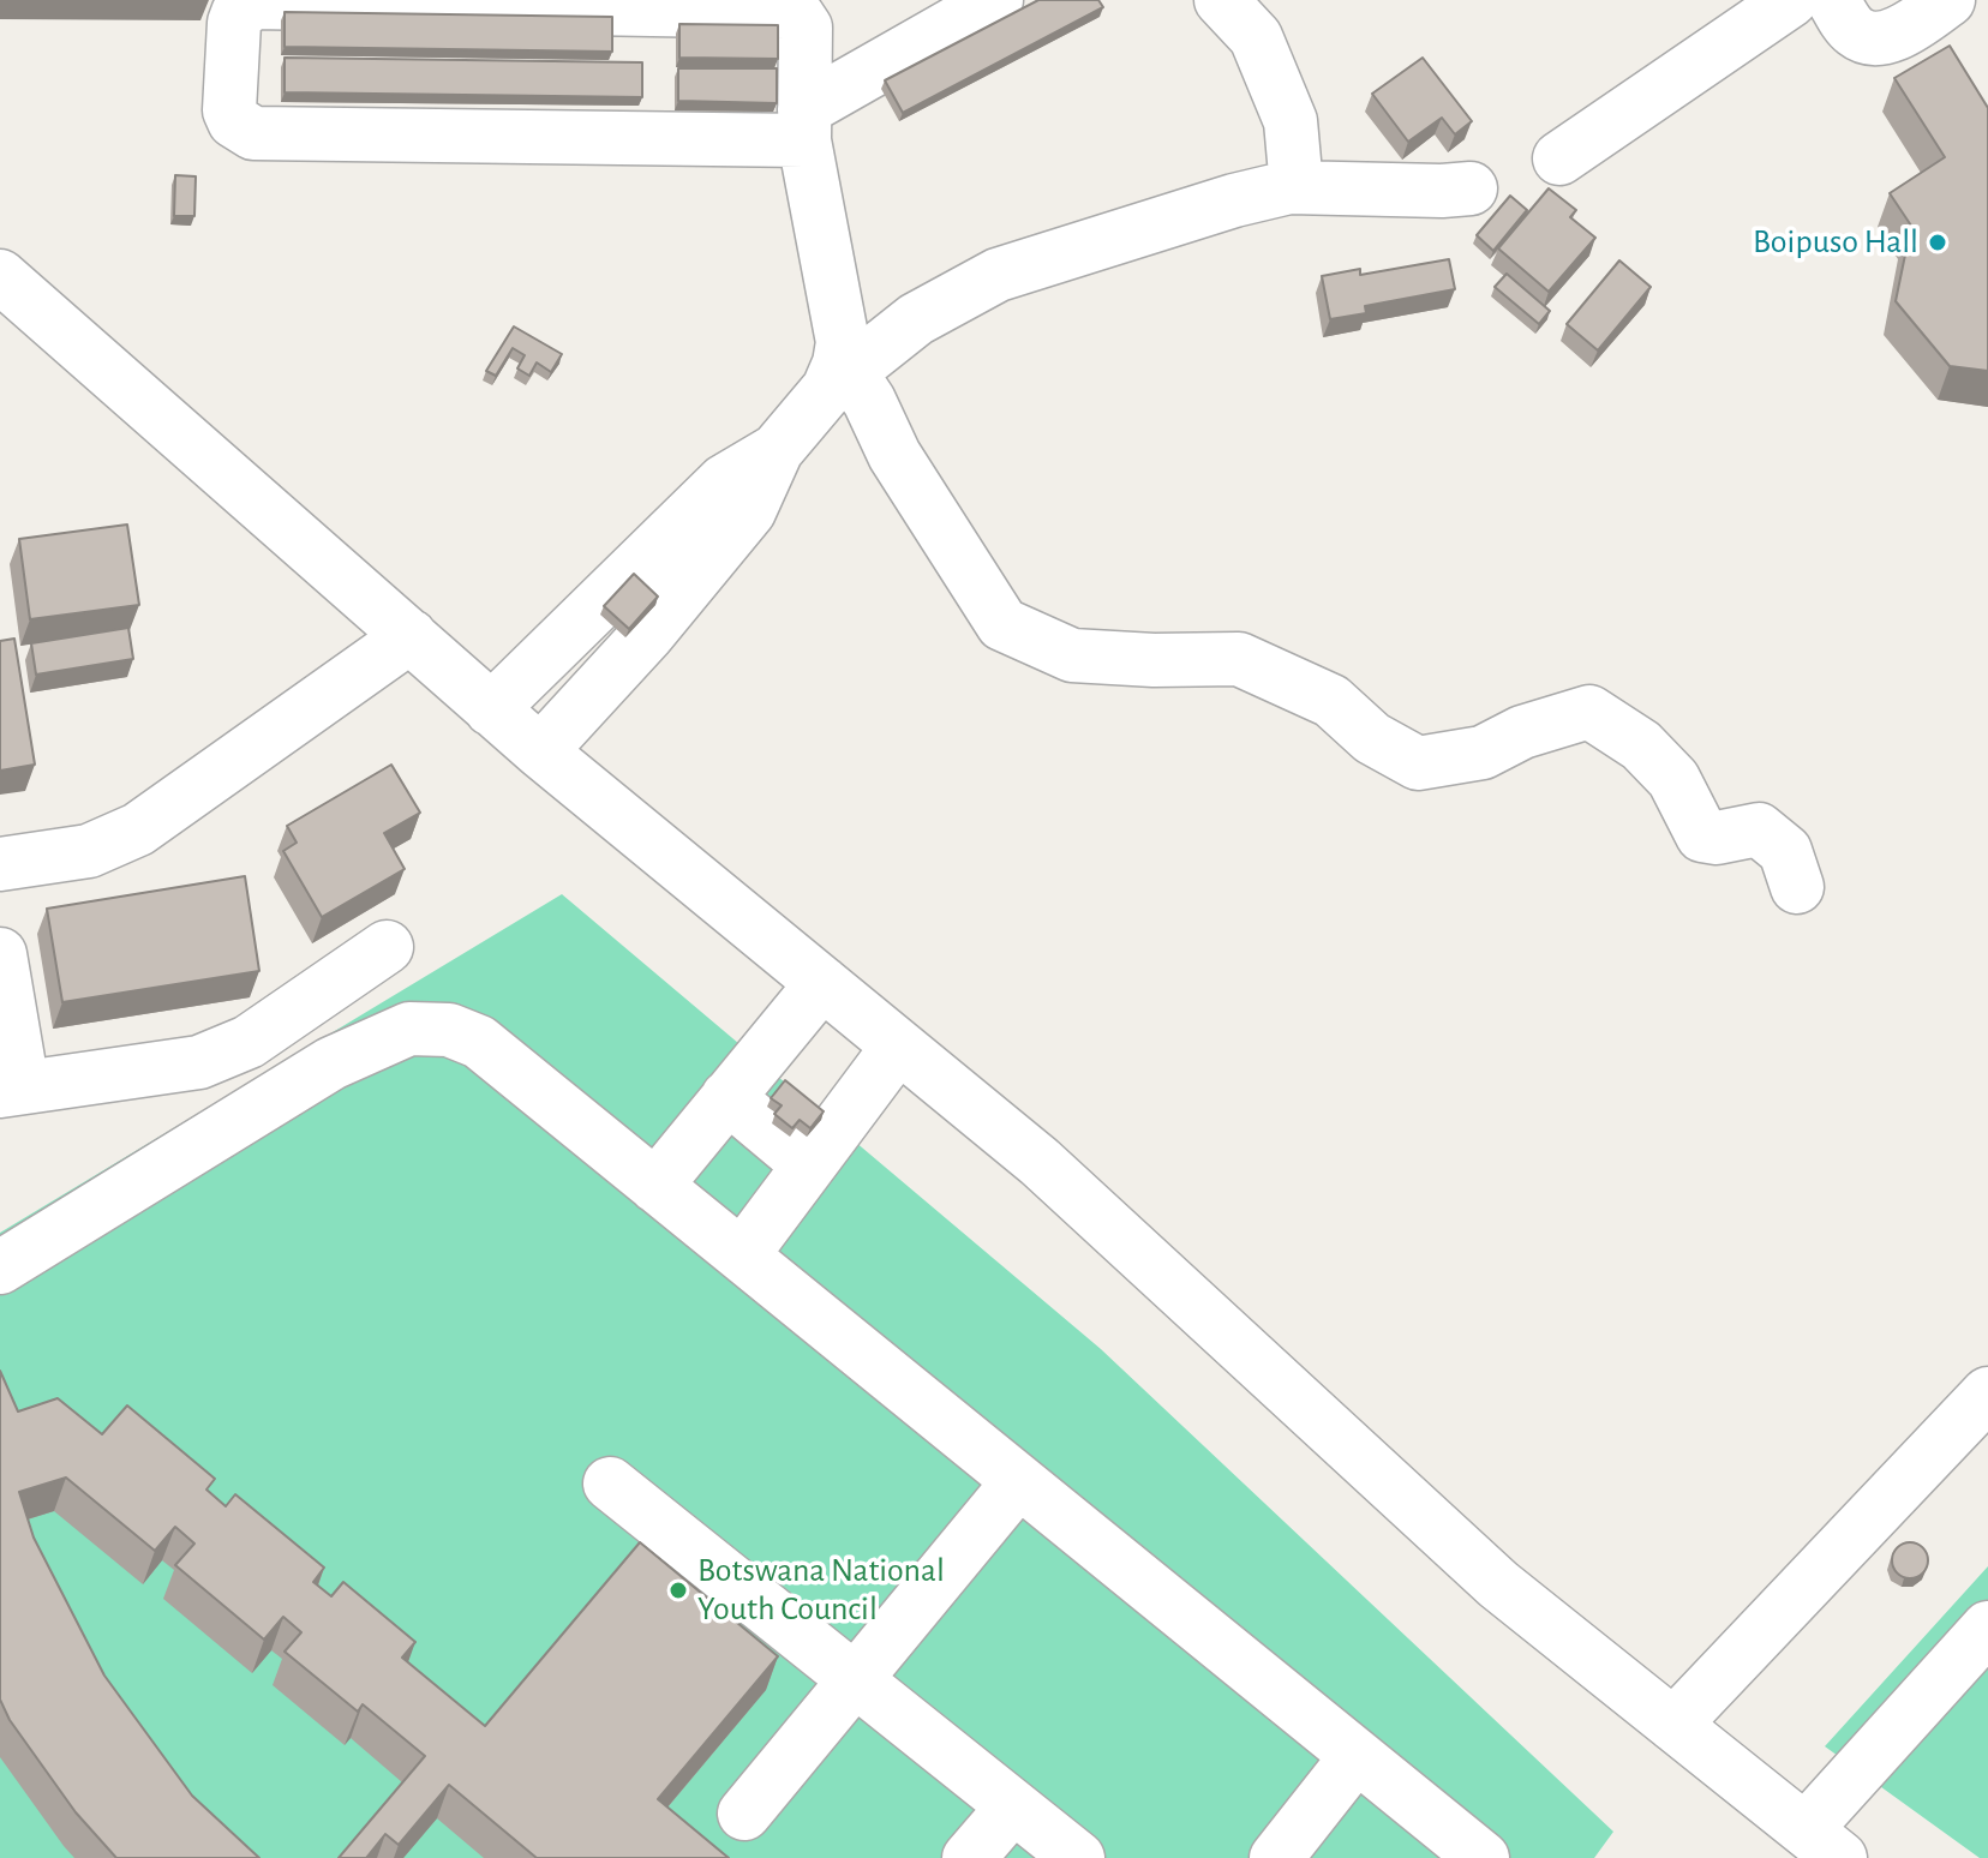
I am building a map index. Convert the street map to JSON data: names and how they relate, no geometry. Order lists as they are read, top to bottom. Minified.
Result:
{"places":["Boipuso Hall","Botswana National Youth Council"]}
